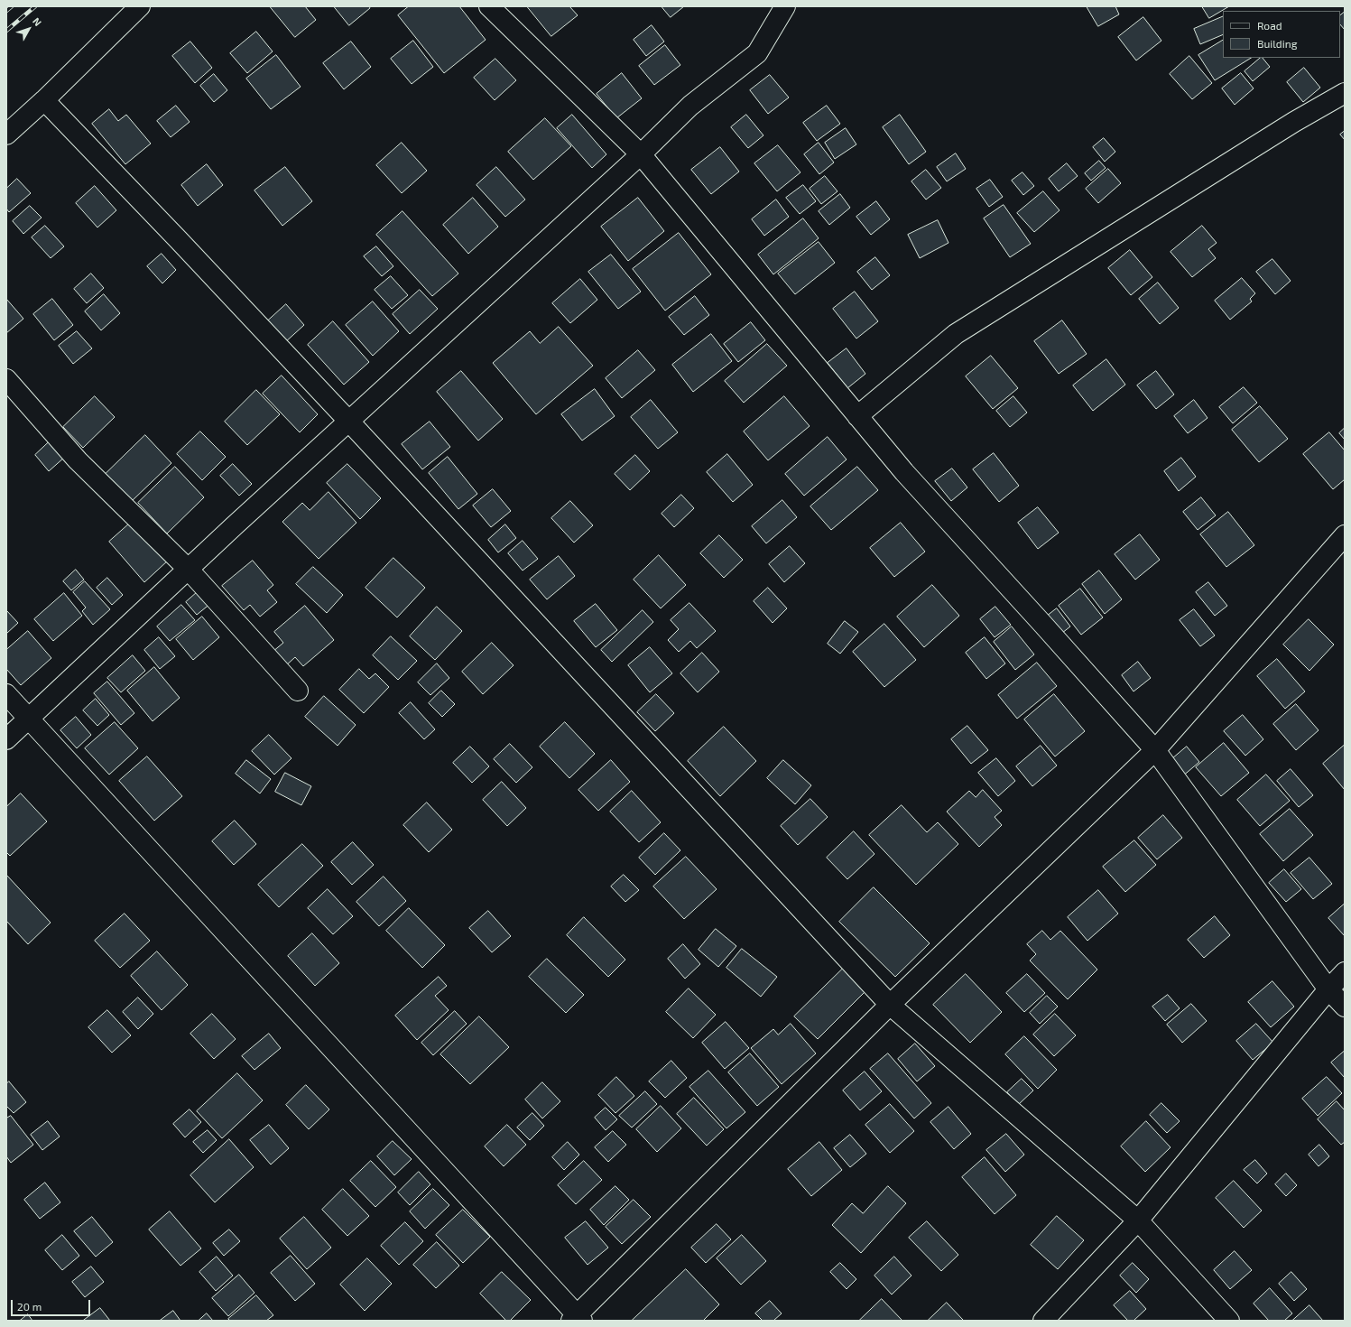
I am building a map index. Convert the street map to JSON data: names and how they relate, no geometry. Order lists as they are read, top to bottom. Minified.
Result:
{"legend":["Road","Building"],"scale_bar":"20 m","north":"top right"}
